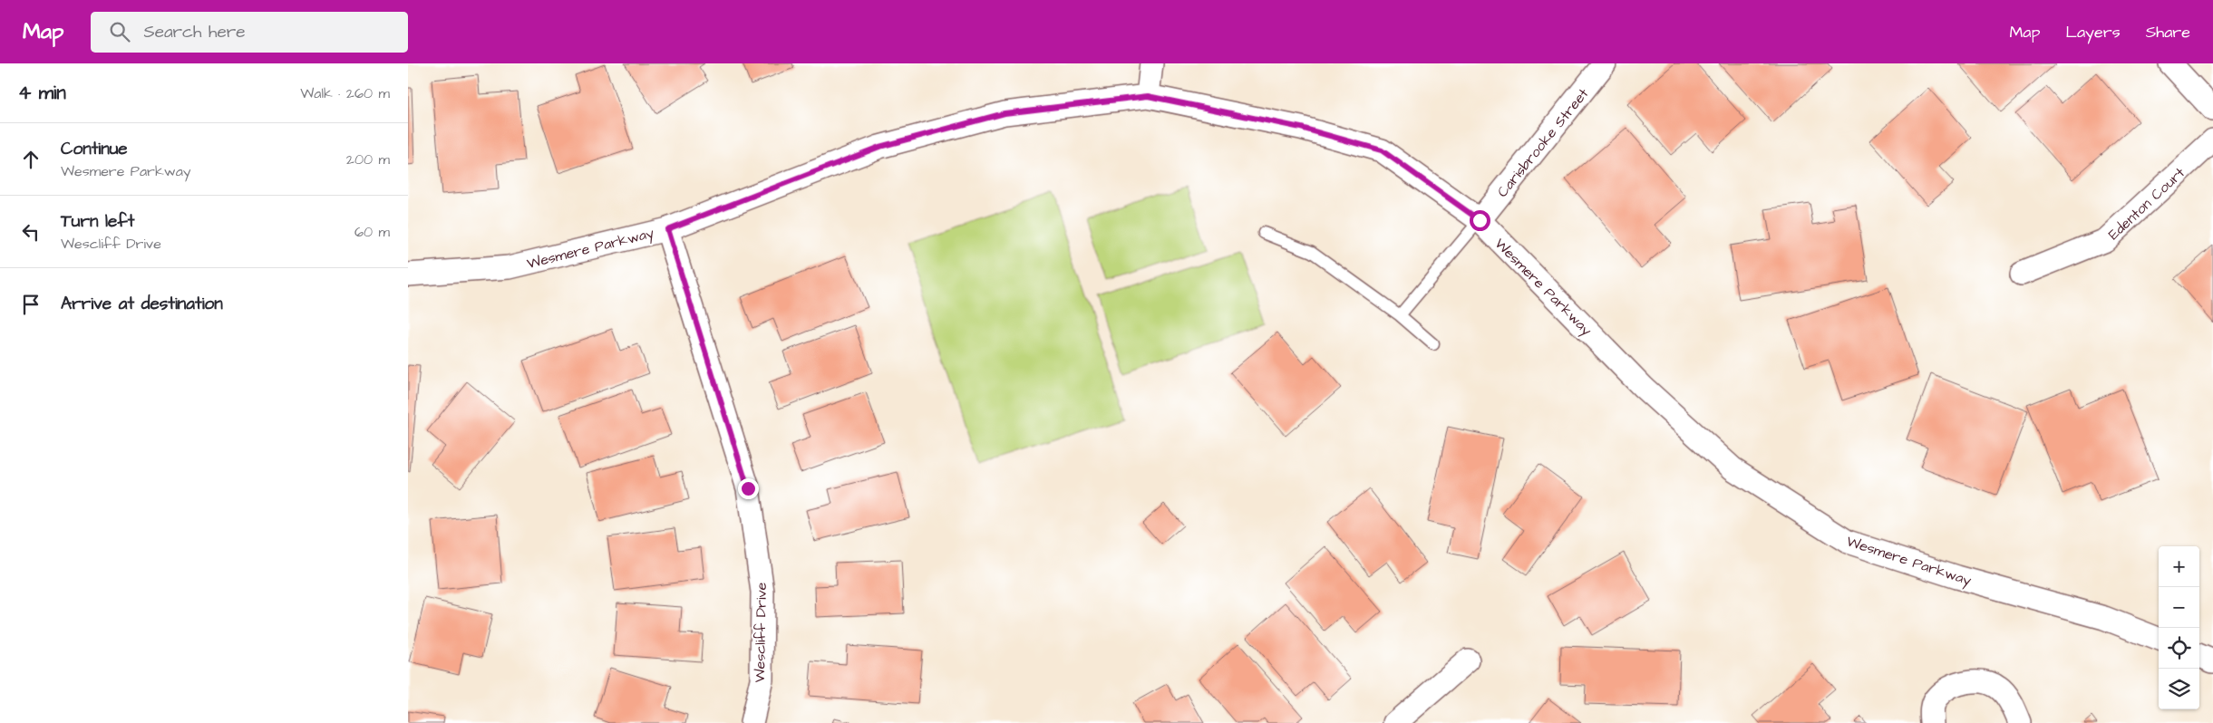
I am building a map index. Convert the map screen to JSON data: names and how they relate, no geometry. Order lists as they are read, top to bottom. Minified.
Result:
{"streets":{"street":["Carisbrooke Street","Edenton Court","Wesmere Parkway","Wescliff Drive"]},"crossings":[["Carisbrooke Street","Wesmere Parkway"],["Wesmere Parkway","Wescliff Drive"]],"page":{"header":"Map","search":"Search here","nav":["Map","Layers","Share"],"heading":["4 min","Walk · 260 m"],"list":[["Continue","Wesmere Parkway","200 m"],["Turn left","Wescliff Drive","60 m"],"Arrive at destination"],"map_buttons":["+","−"]}}
